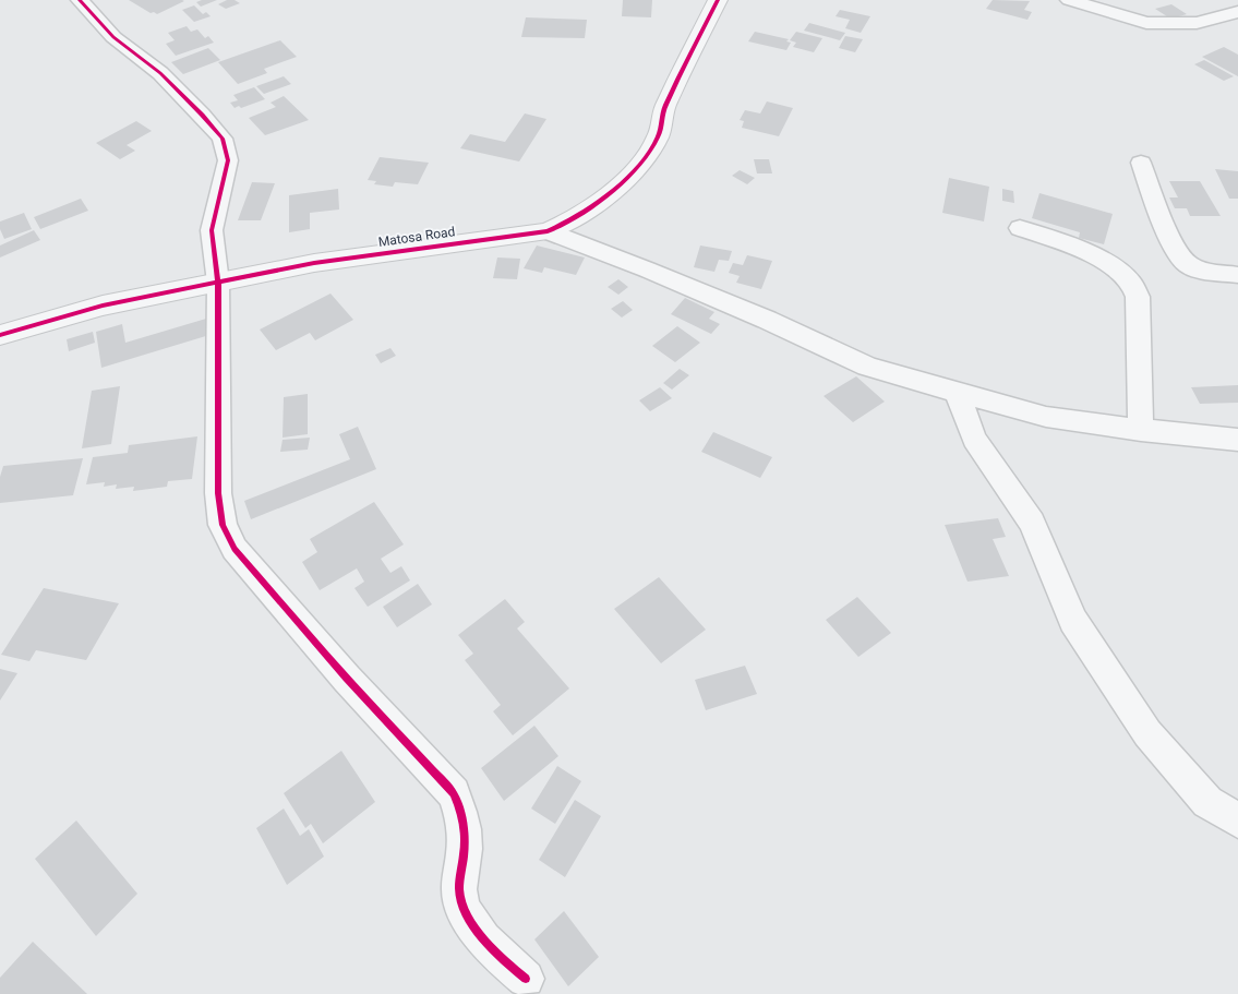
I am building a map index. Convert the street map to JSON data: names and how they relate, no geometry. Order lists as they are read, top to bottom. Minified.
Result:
{"streets":{"street":["Matosa Road"]}}
